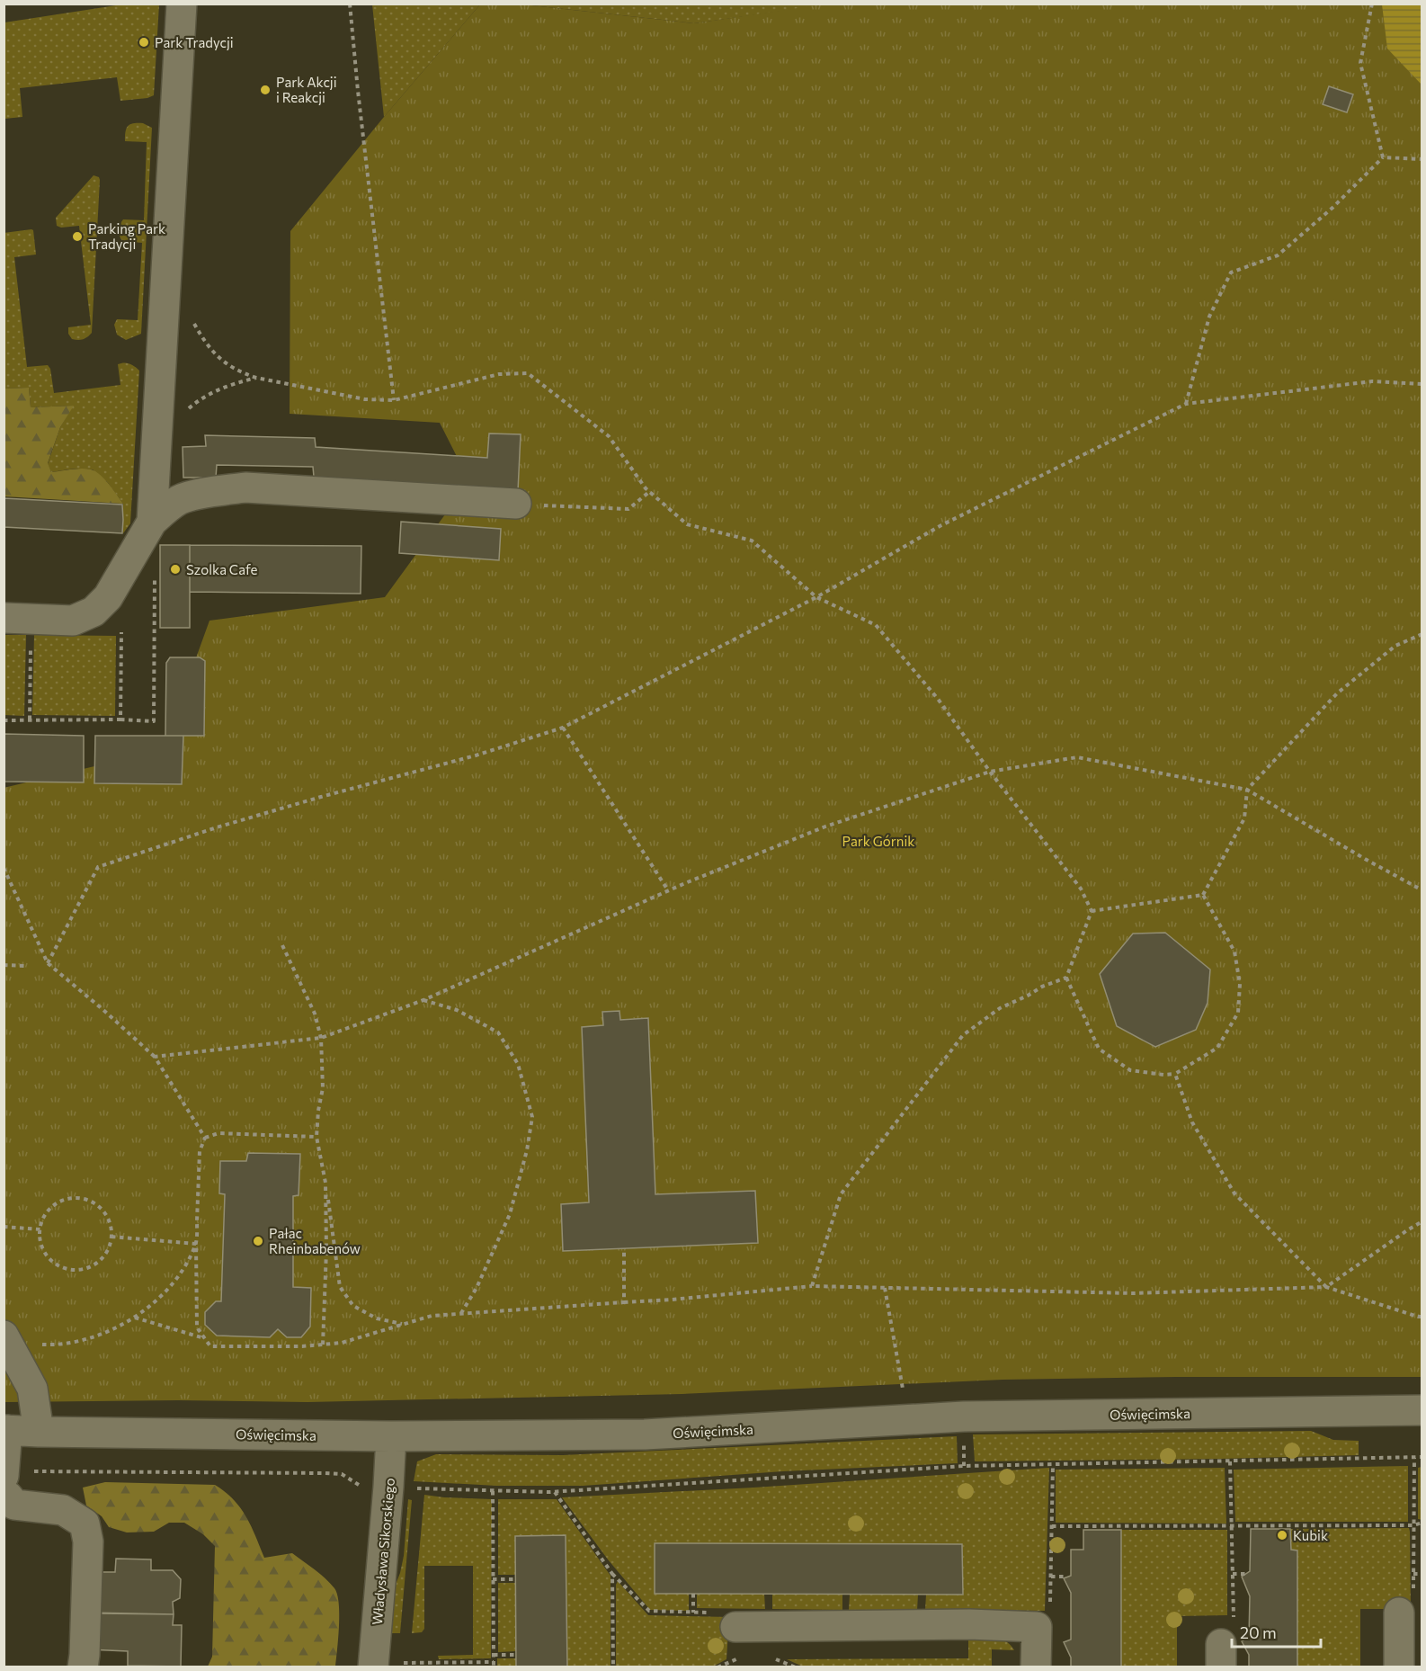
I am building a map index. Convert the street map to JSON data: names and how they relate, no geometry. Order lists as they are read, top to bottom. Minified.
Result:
{"streets":{"street":["Oświęcimska","Władysława Sikorskiego"]},"crossings":[["Oświęcimska","Władysława Sikorskiego"]],"parks":["Park Górnik"],"places":["Park Tradycji","Park Akcji i Reakcji","Parking Park Tradycji","Szolka Cafe","Pałac Rheinbabenów","Kubik"],"scale_bar":"20 m"}
